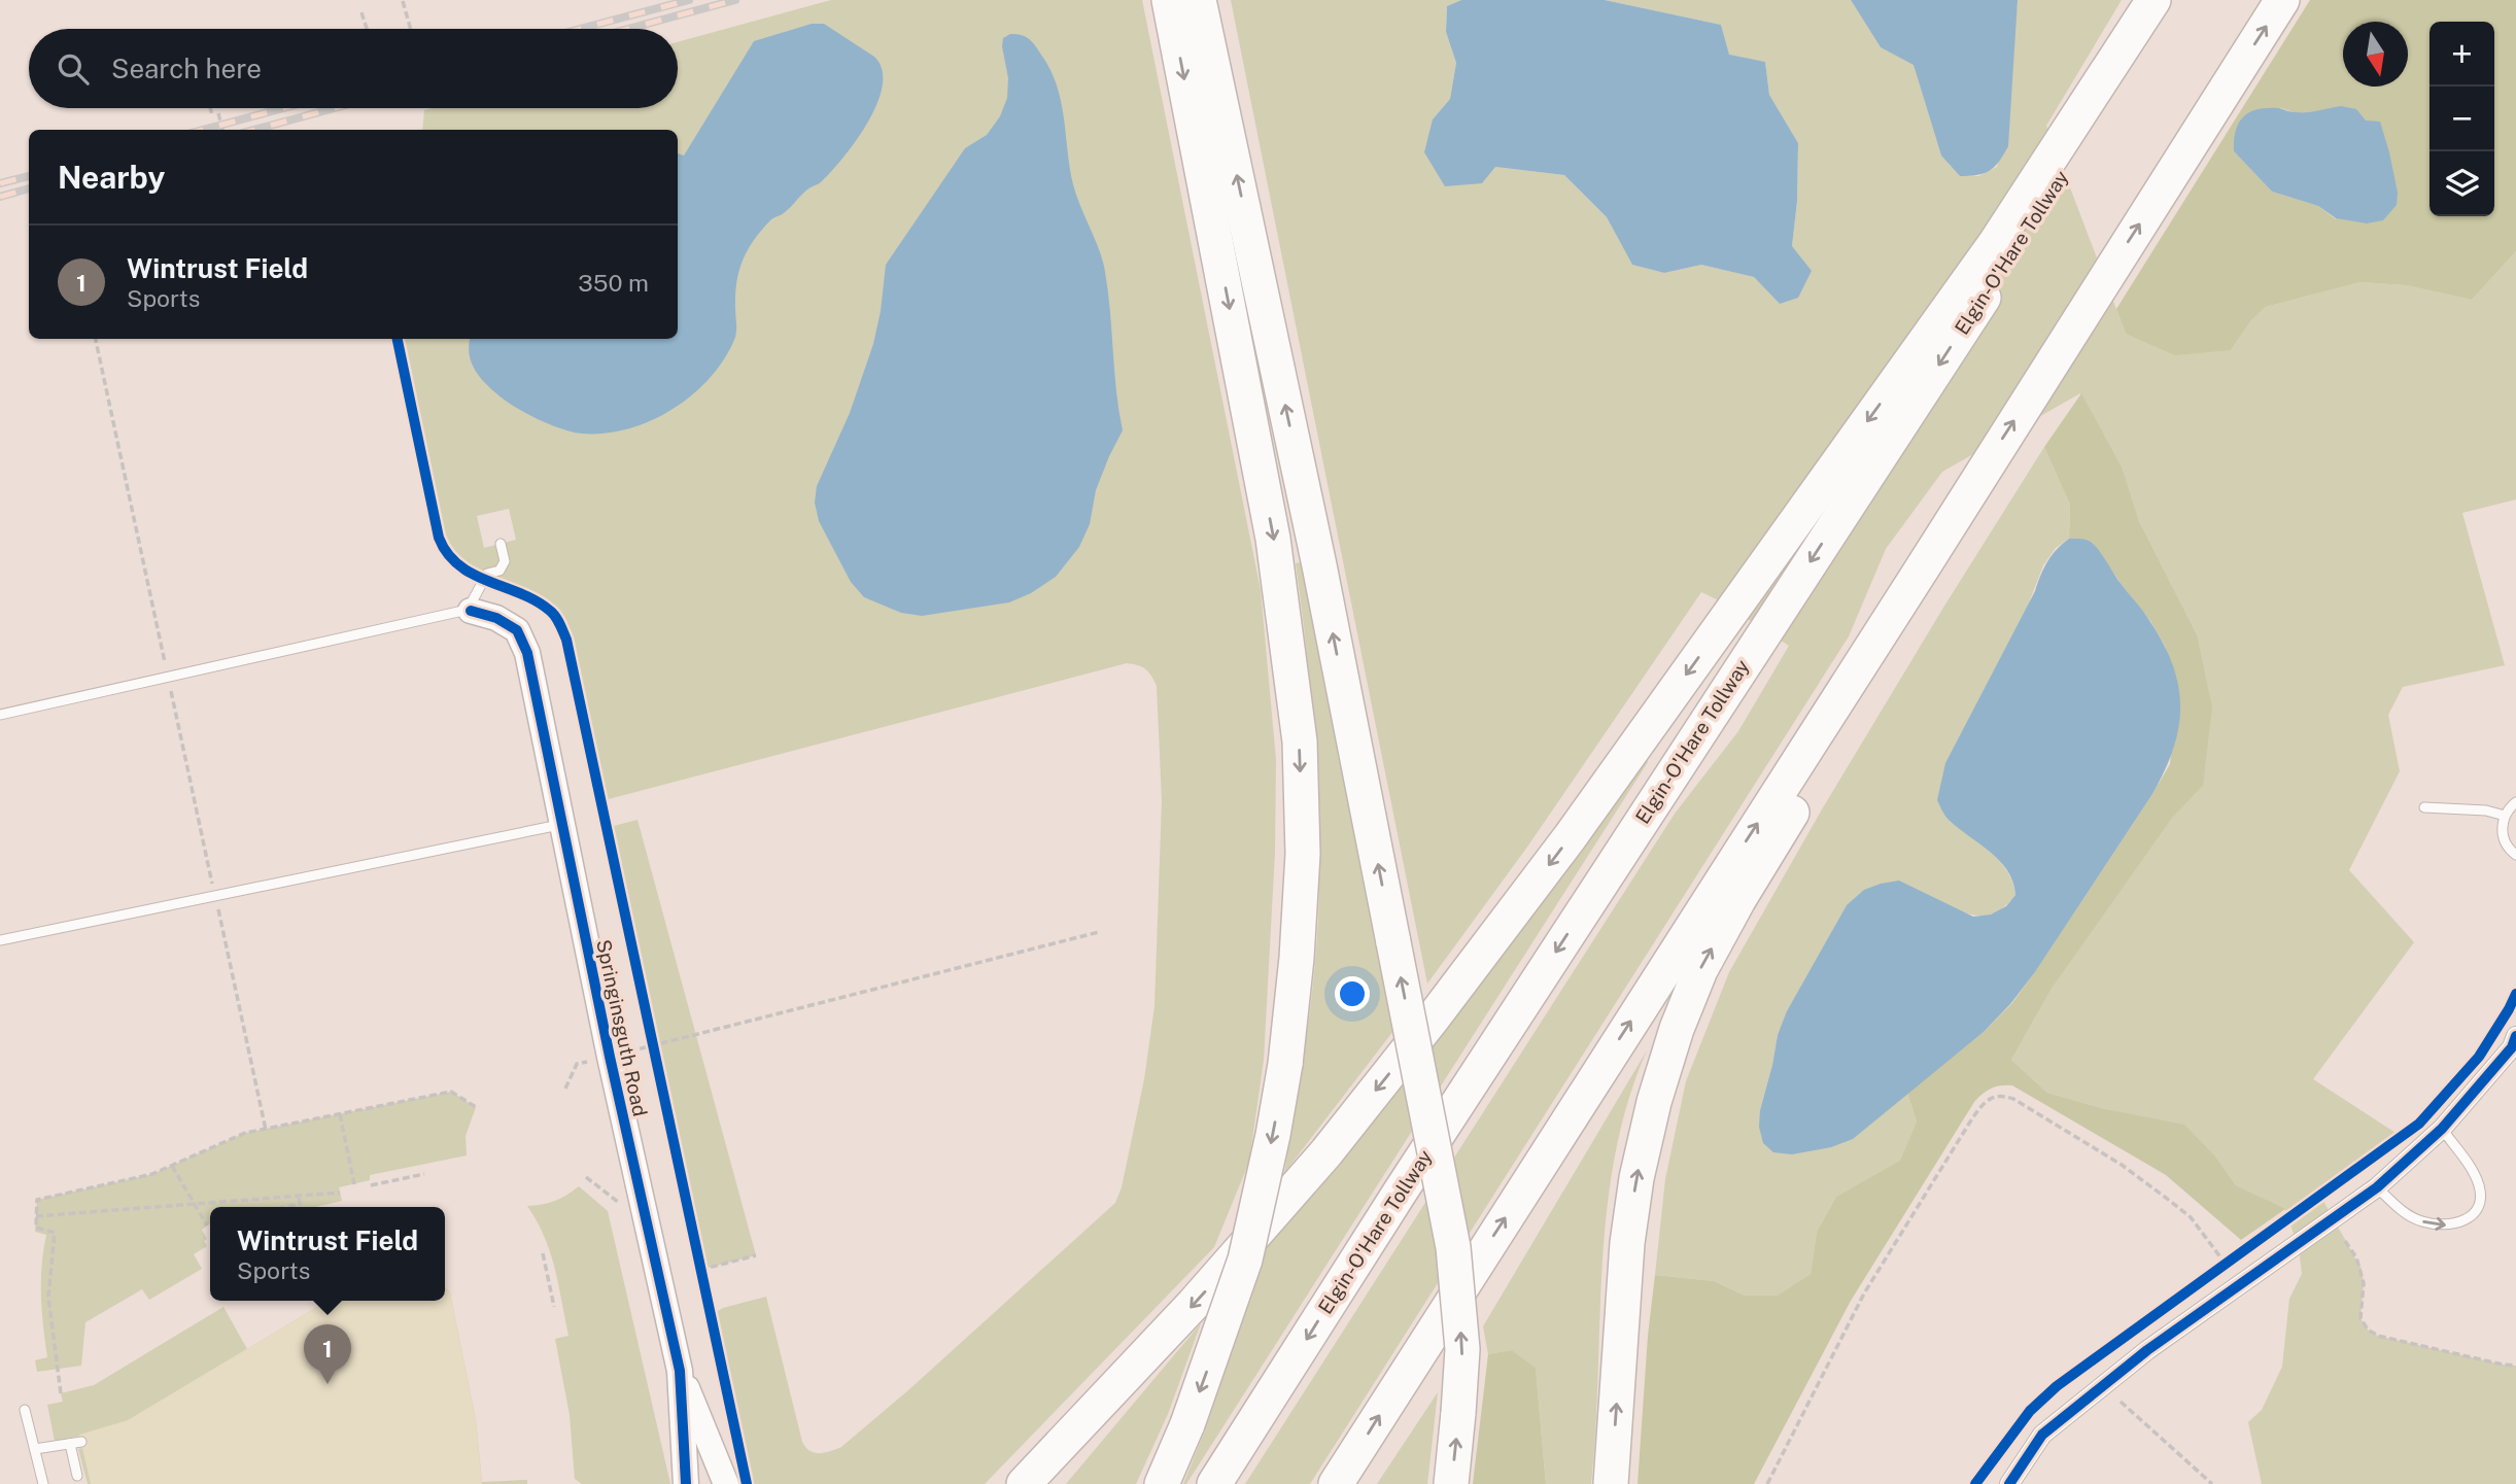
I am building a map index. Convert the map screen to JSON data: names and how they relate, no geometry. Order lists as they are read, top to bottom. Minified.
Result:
{"streets":{"highway":["Elgin-O'Hare Tollway"],"street":["Springinsguth Road"]},"north":"bottom","page":{"map_buttons":["+","−"],"search":"Search here","heading":"Nearby","list":[{"mark":"1","name":"Wintrust Field","note":"Sports","value":"350 m"}],"popup":["Wintrust Field","Sports"],"pins":"1"}}
